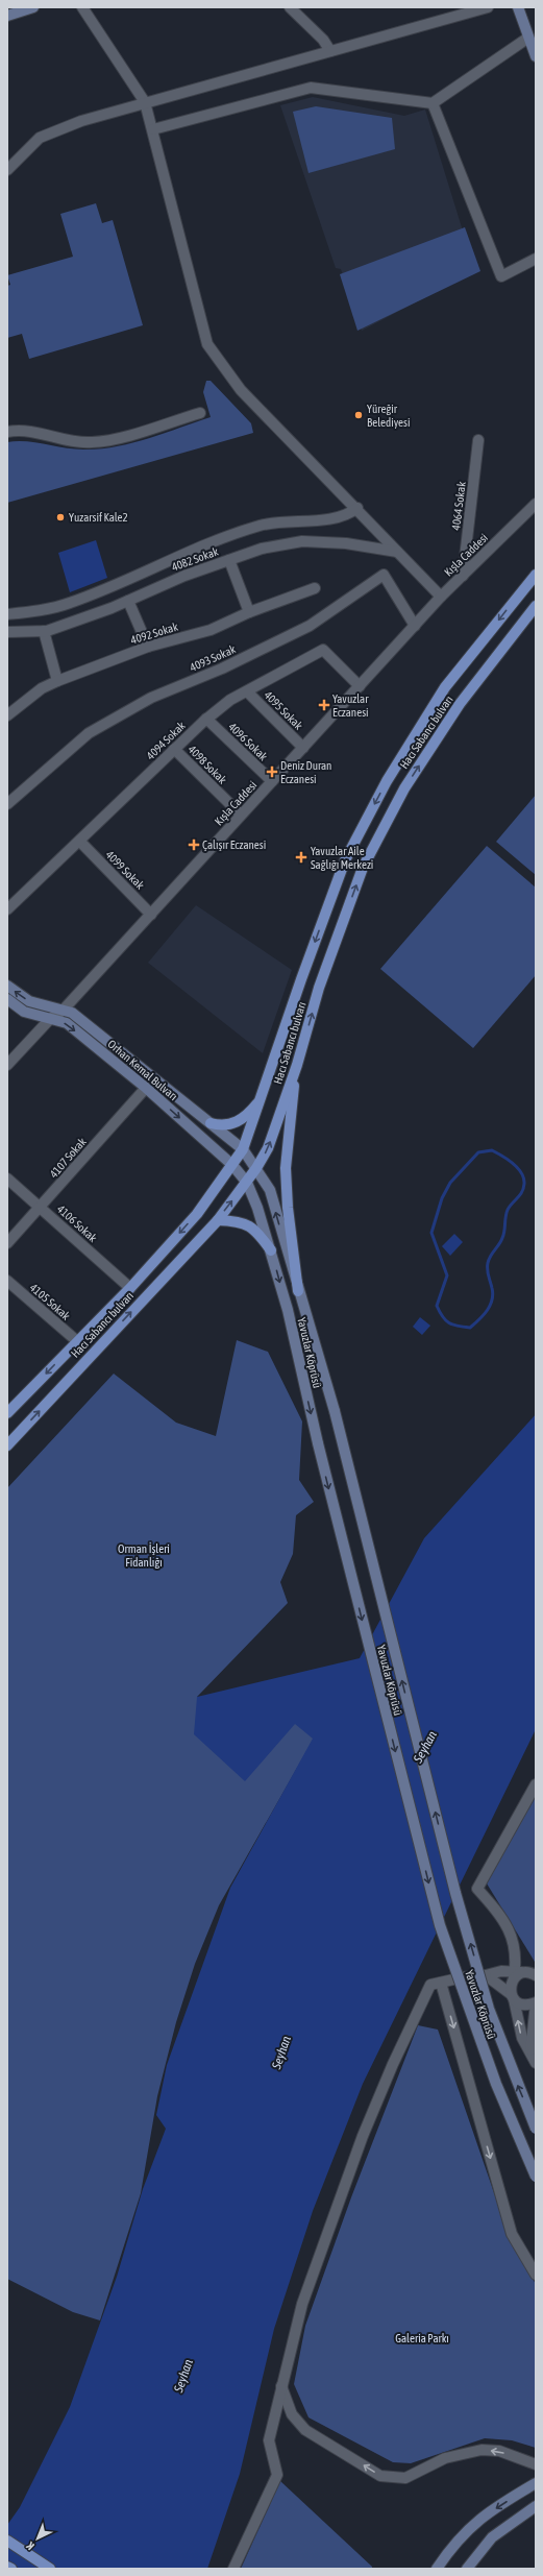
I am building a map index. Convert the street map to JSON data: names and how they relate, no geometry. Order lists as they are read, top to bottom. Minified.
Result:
{"streets":{"main road":["Hacı Sabancı bulvarı","Orhan Kemal Bulvarı","Yavuzlar Köprüsü"],"street":["4064 Sokak","Kışla Caddesi","4082 Sokak","4092 Sokak","4093 Sokak","4095 Sokak","4094 Sokak","4096 Sokak","4098 Sokak","4099 Sokak","4107 Sokak","4106 Sokak","4105 Sokak"]},"crossings":[["4064 Sokak","Kışla Caddesi"],["Kışla Caddesi","4093 Sokak"],["Kışla Caddesi","4095 Sokak"],["Kışla Caddesi","4094 Sokak"],["Kışla Caddesi","4096 Sokak"],["Kışla Caddesi","4098 Sokak"],["Kışla Caddesi","4099 Sokak"],["Kışla Caddesi","Orhan Kemal Bulvarı"],["4095 Sokak","4094 Sokak"],["Hacı Sabancı bulvarı","Orhan Kemal Bulvarı"],["Hacı Sabancı bulvarı","4106 Sokak"],["Hacı Sabancı bulvarı","4105 Sokak"],["Hacı Sabancı bulvarı","Yavuzlar Köprüsü"],["4094 Sokak","4096 Sokak"],["4094 Sokak","4098 Sokak"],["4094 Sokak","4099 Sokak"],["Orhan Kemal Bulvarı","4107 Sokak"],["Orhan Kemal Bulvarı","Yavuzlar Köprüsü"],["4107 Sokak","4106 Sokak"]],"water":["Seyhan"],"parks":["Orman İşleri Fidanlığı","Galeria Parkı"],"places":{"other":["Yüreğir Belediyesi","Yuzarsif Kale2"],"health":["Yavuzlar Eczanesi","Deniz Duran Eczanesi","Çalışır Eczanesi","Yavuzlar Aile Sağlığı Merkezi"]},"north":"bottom left"}
